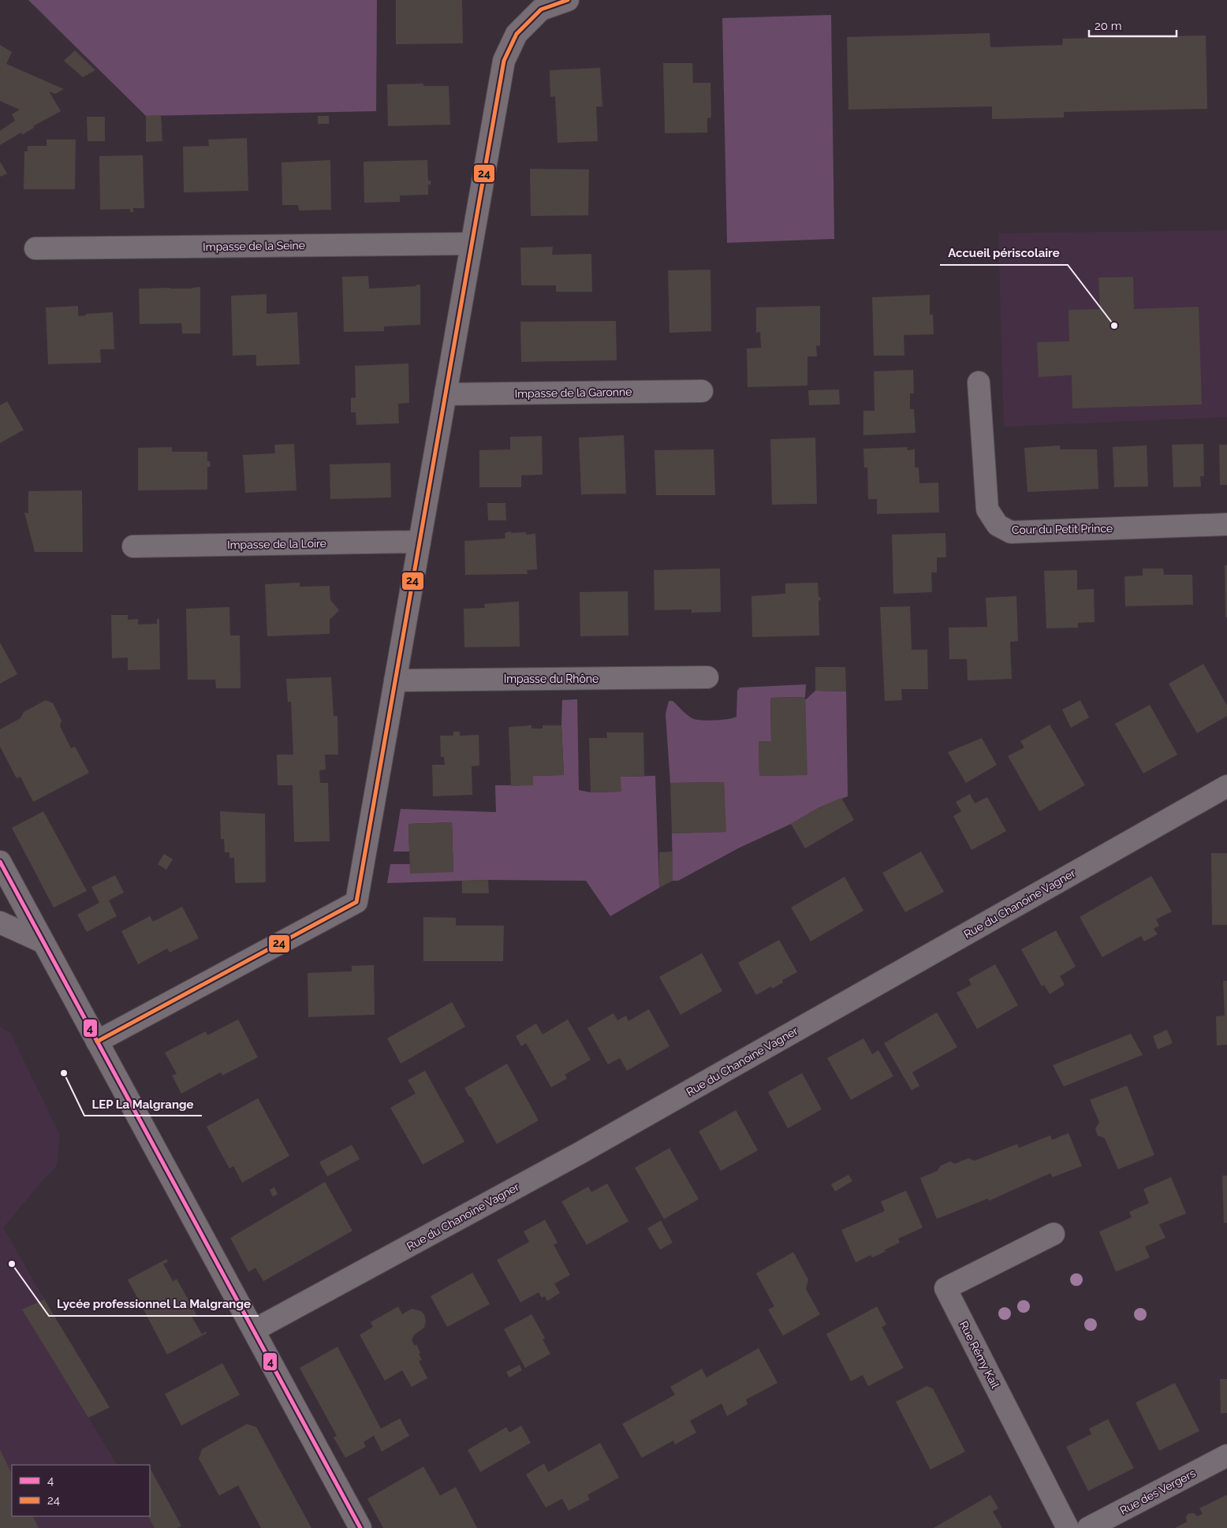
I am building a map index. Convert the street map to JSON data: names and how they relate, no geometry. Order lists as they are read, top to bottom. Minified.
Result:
{"streets":{"street":["Impasse de la Seine","Impasse de la Garonne","Cour du Petit Prince","Impasse de la Loire","Impasse du Rhône","Rue du Chanoine Vagner","Rue Rémy Kail","Rue des Vergers"]},"places":["Accueil périscolaire","LEP La Malgrange","Lycée professionnel La Malgrange"],"lines":["transit line 24","transit line 4"],"legend":["4","24"],"scale_bar":"20 m"}
